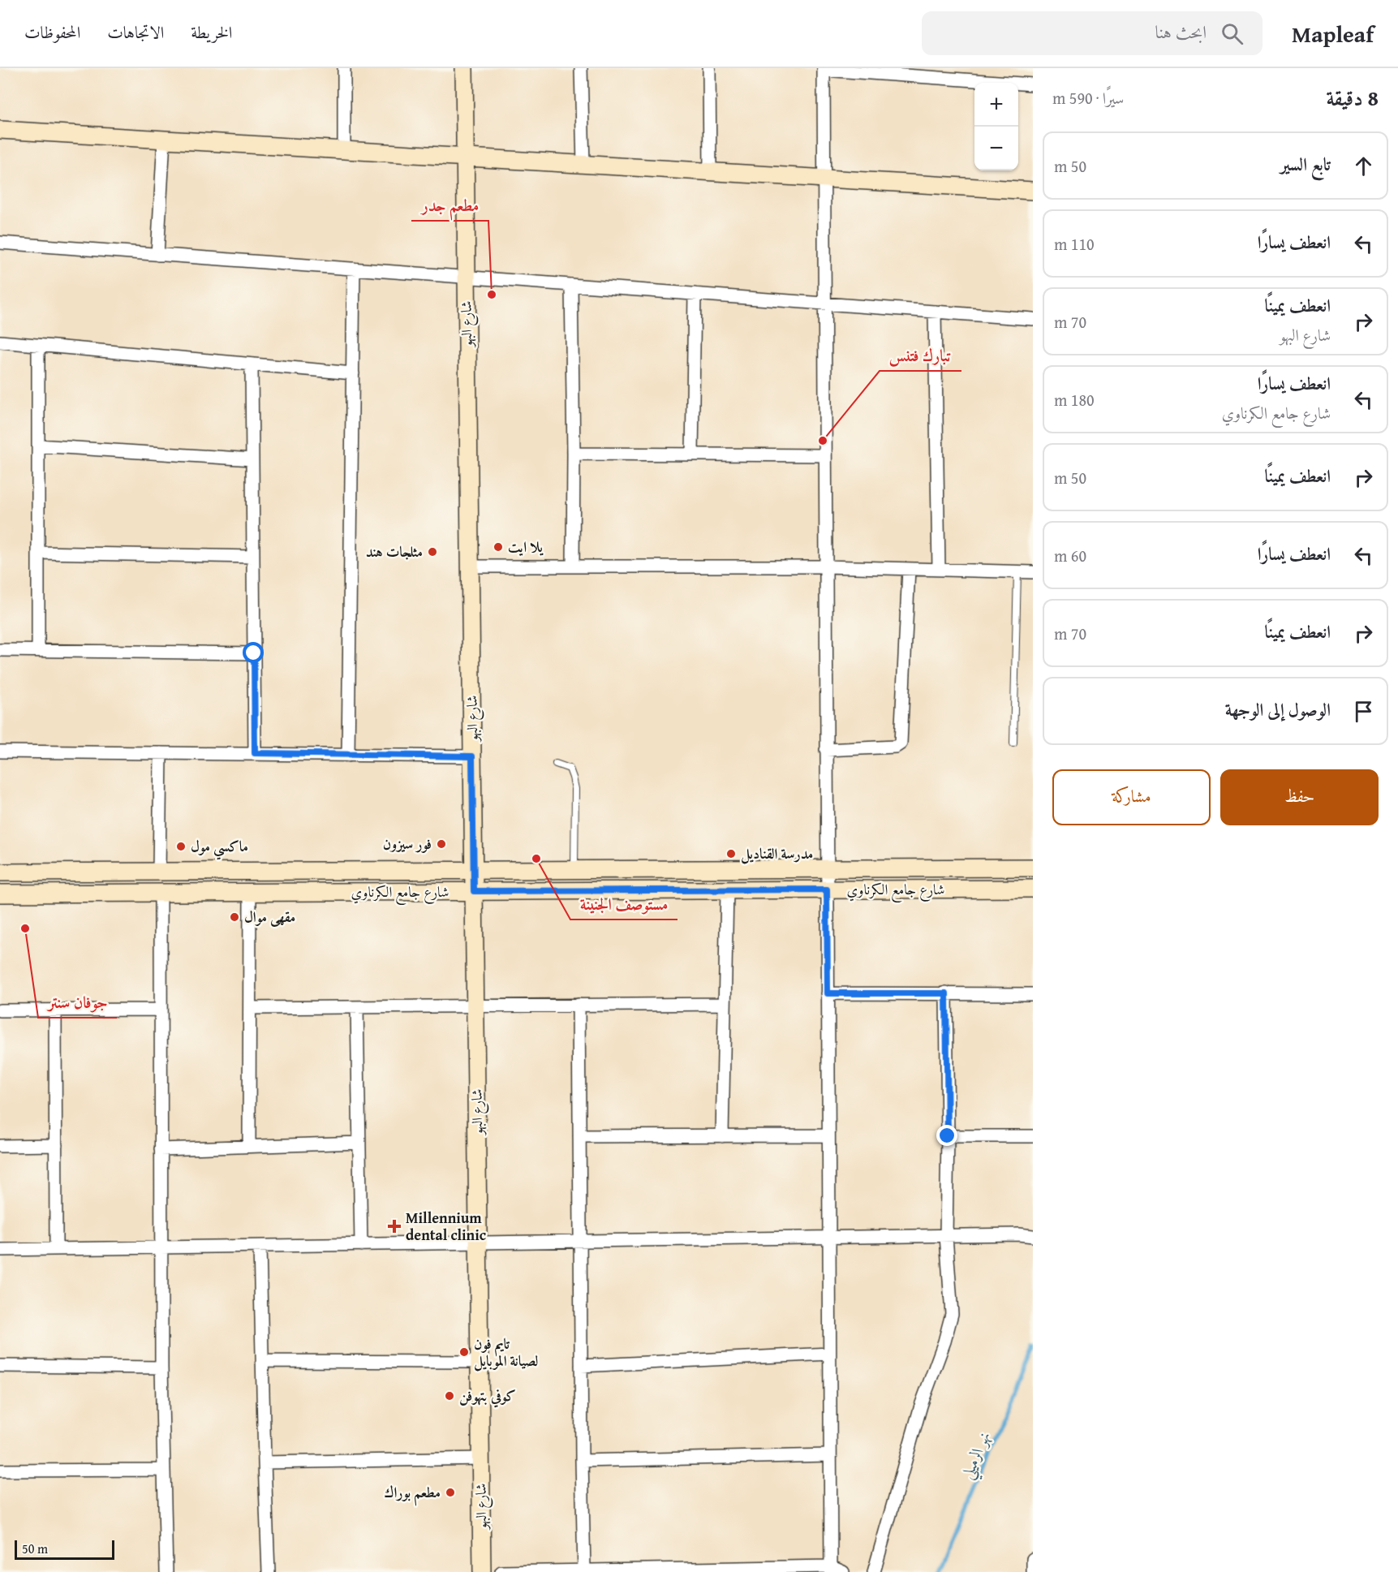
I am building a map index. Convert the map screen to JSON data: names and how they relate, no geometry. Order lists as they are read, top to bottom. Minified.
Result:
{"streets":{"street":["شارع البهو","شارع جامع الكرناوي"]},"crossings":[["شارع البهو","شارع جامع الكرناوي"]],"water":["نهر الرميلي"],"places":{"other":["مطعم جدر","تبارك فتنس","يلا ايت","مثلجات هند","فور سيزون","ماكسي مول","مدرسة القناديل","مستوصف الجنينة","مقهى موال","جوفان سنتر","تايم فون لصيانة الموبايل","كوفي بتهوفن","مطعم بوراك"],"health":["Millennium dental clinic"]},"scale_bar":"50 m","page":{"header":"Mapleaf","search":"ابحث هنا","nav":["الخريطة","الاتجاهات","المحفوظات"],"heading":["8 دقيقة","سيرًا · 590 m"],"map_buttons":["+","−"],"list":[["تابع السير","50 m"],["انعطف يسارًا","110 m"],["انعطف يمينًا","شارع البهو","70 m"],["انعطف يسارًا","شارع جامع الكرناوي","180 m"],["انعطف يمينًا","50 m"],["انعطف يسارًا","60 m"],["انعطف يمينًا","70 m"],"الوصول إلى الوجهة"],"buttons":["حفظ","مشاركة"],"scale":"50 m"}}
